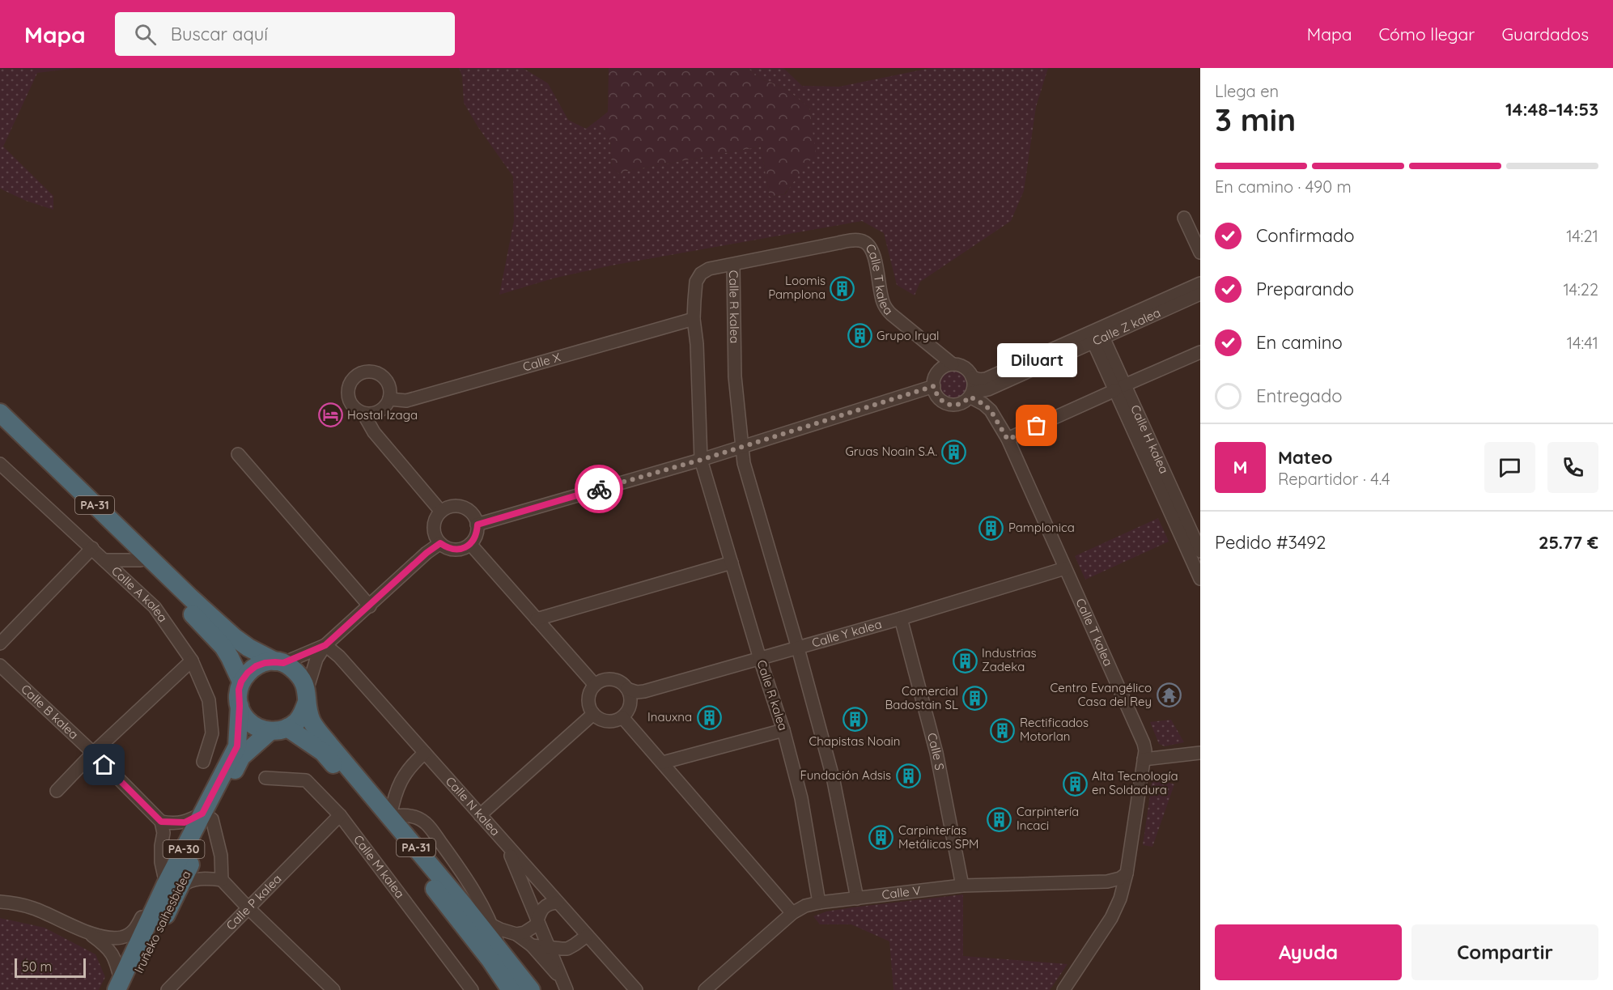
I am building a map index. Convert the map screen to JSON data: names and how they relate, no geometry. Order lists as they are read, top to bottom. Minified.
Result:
{"streets":{"highway":["PA-31","PA-30","Iruñeko saihesbidea"],"street":["Calle T kalea","Calle R kalea","Calle Z kalea","Calle X","Calle H kalea","Calle A kalea","Calle Y kalea","Calle B kalea","Calle S","Calle N kalea","Calle M kalea","Calle V","Calle P kalea"]},"crossings":[["Calle T kalea","Calle R kalea"],["Calle T kalea","Calle Z kalea"],["Calle T kalea","Calle Y kalea"],["Calle T kalea","Calle V"],["Calle R kalea","Calle X"],["Calle R kalea","Calle Y kalea"],["Calle R kalea","Calle V"],["Calle Z kalea","Calle H kalea"],["PA-31","Iruñeko saihesbidea"],["Calle Y kalea","Calle S"],["Calle S","Calle V"],["Calle M kalea","Calle P kalea"]],"places":{"building":["Loomis Pamplona","Grupo Iryal","Gruas Noain S.A.","Pamplonica","Industrias Zadeka","Comercial Badostain SL","Inauxna","Chapistas Noain","Rectificados Motorlan","Fundación Adsis","Alta Tecnología en Soldadura","Carpintería Incaci","Carpinterías Metálicas SPM"],"hotel":["Hostal Izaga"],"other":["Diluart"],"temple":["Centro Evangélico Casa del Rey"]},"scale_bar":"50 m","page":{"header":"Mapa","search":"Buscar aquí","nav":["Mapa","Cómo llegar","Guardados"],"heading":["3 min","Llega en","14:48–14:53"],"panel":["Mateo","Repartidor · 4.4","Pedido #3492","25.77 €"],"bar":"En camino · 490 m","list":[["Confirmado","14:21"],["Preparando","14:22"],["En camino","14:41"],"Entregado"],"bubble":"Diluart","round":"M","buttons":["Ayuda","Compartir"],"scale":"50 m"}}
